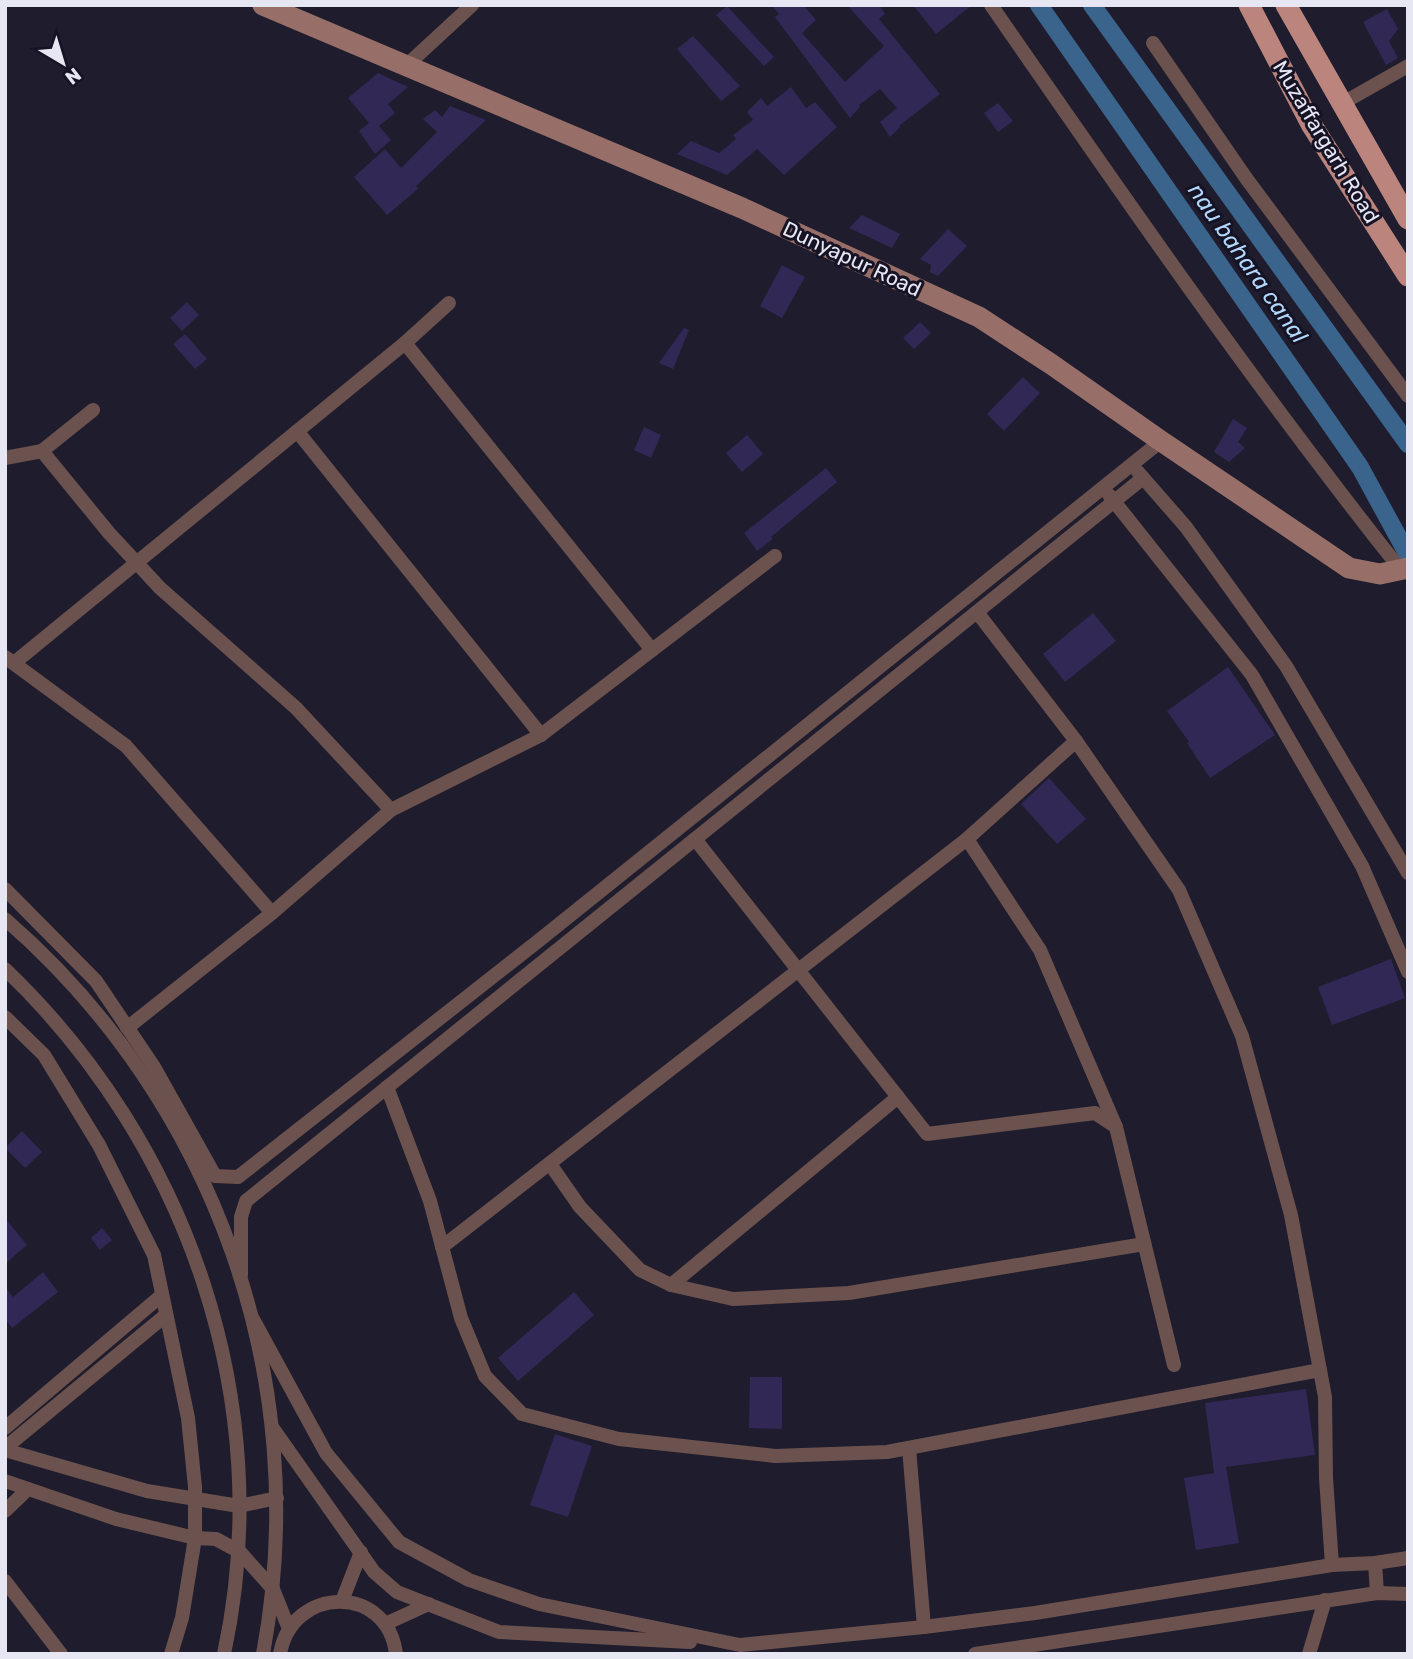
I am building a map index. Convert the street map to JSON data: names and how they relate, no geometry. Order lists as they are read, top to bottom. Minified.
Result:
{"streets":{"main road":["Muzaffargarh Road","Dunyapur Road"]},"water":["nau bahara canal"],"north":"bottom right"}
